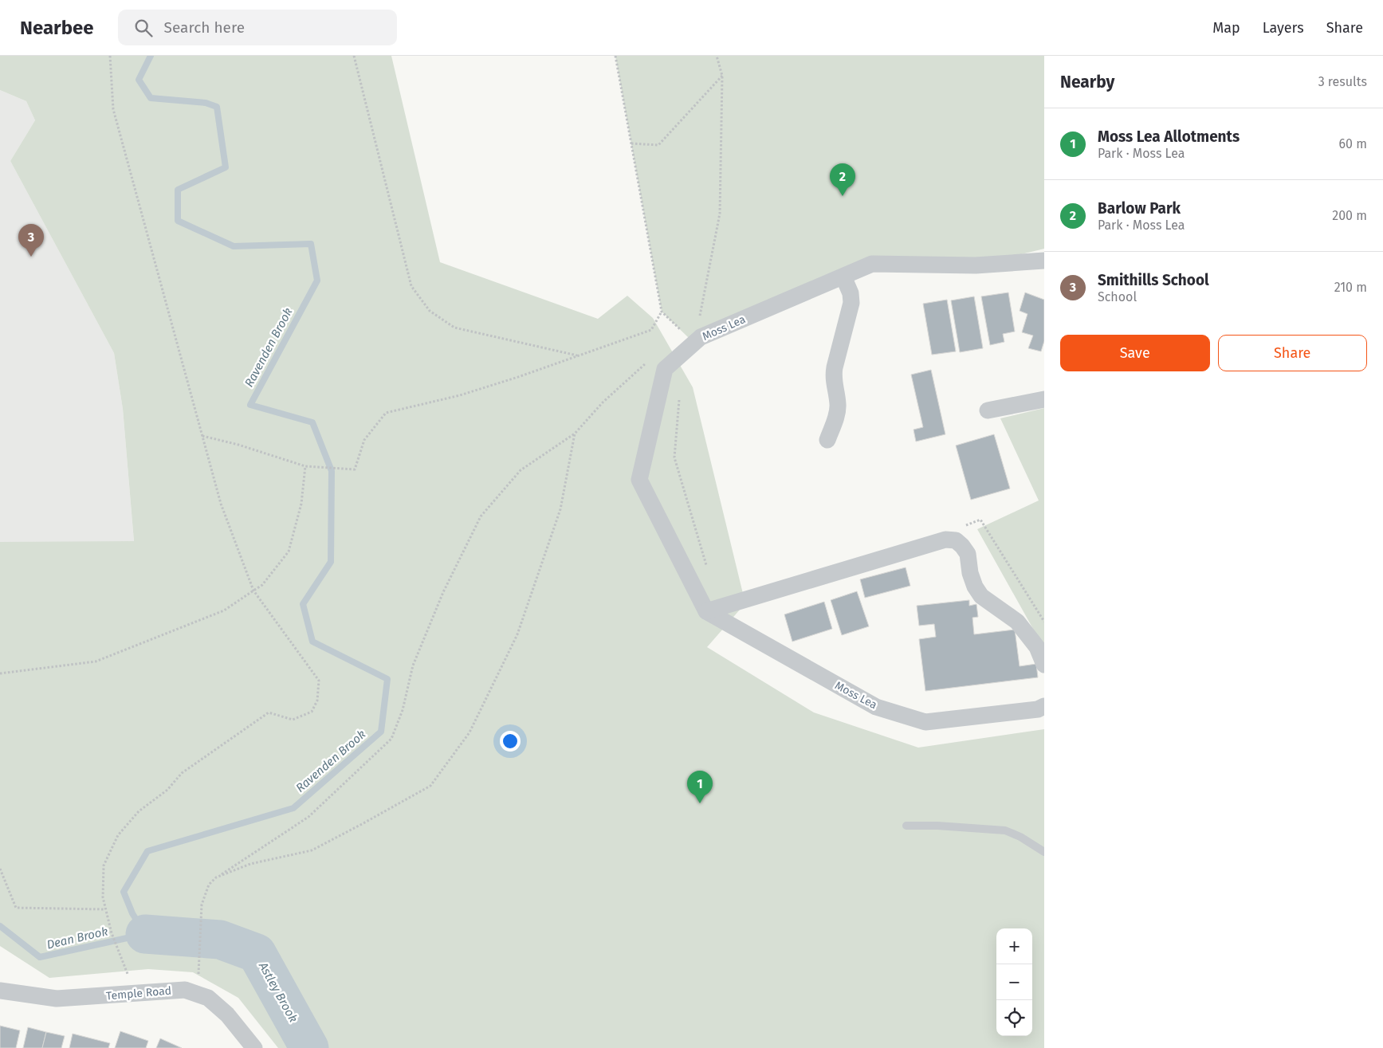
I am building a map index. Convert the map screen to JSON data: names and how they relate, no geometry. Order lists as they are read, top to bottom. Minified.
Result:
{"streets":{"street":["Moss Lea","Temple Road"]},"water":["Ravenden Brook","Dean Brook","Astley Brook"],"page":{"header":"Nearbee","search":"Search here","nav":["Map","Layers","Share"],"heading":["Nearby","3 results"],"list":[{"mark":"1","name":"Moss Lea Allotments","note":"Park · Moss Lea","value":"60 m"},{"mark":"2","name":"Barlow Park","note":"Park · Moss Lea","value":"200 m"},{"mark":"3","name":"Smithills School","note":"School","value":"210 m"}],"pins":["2","3","1"],"buttons":["Save","Share"],"map_buttons":["+","−"]}}
